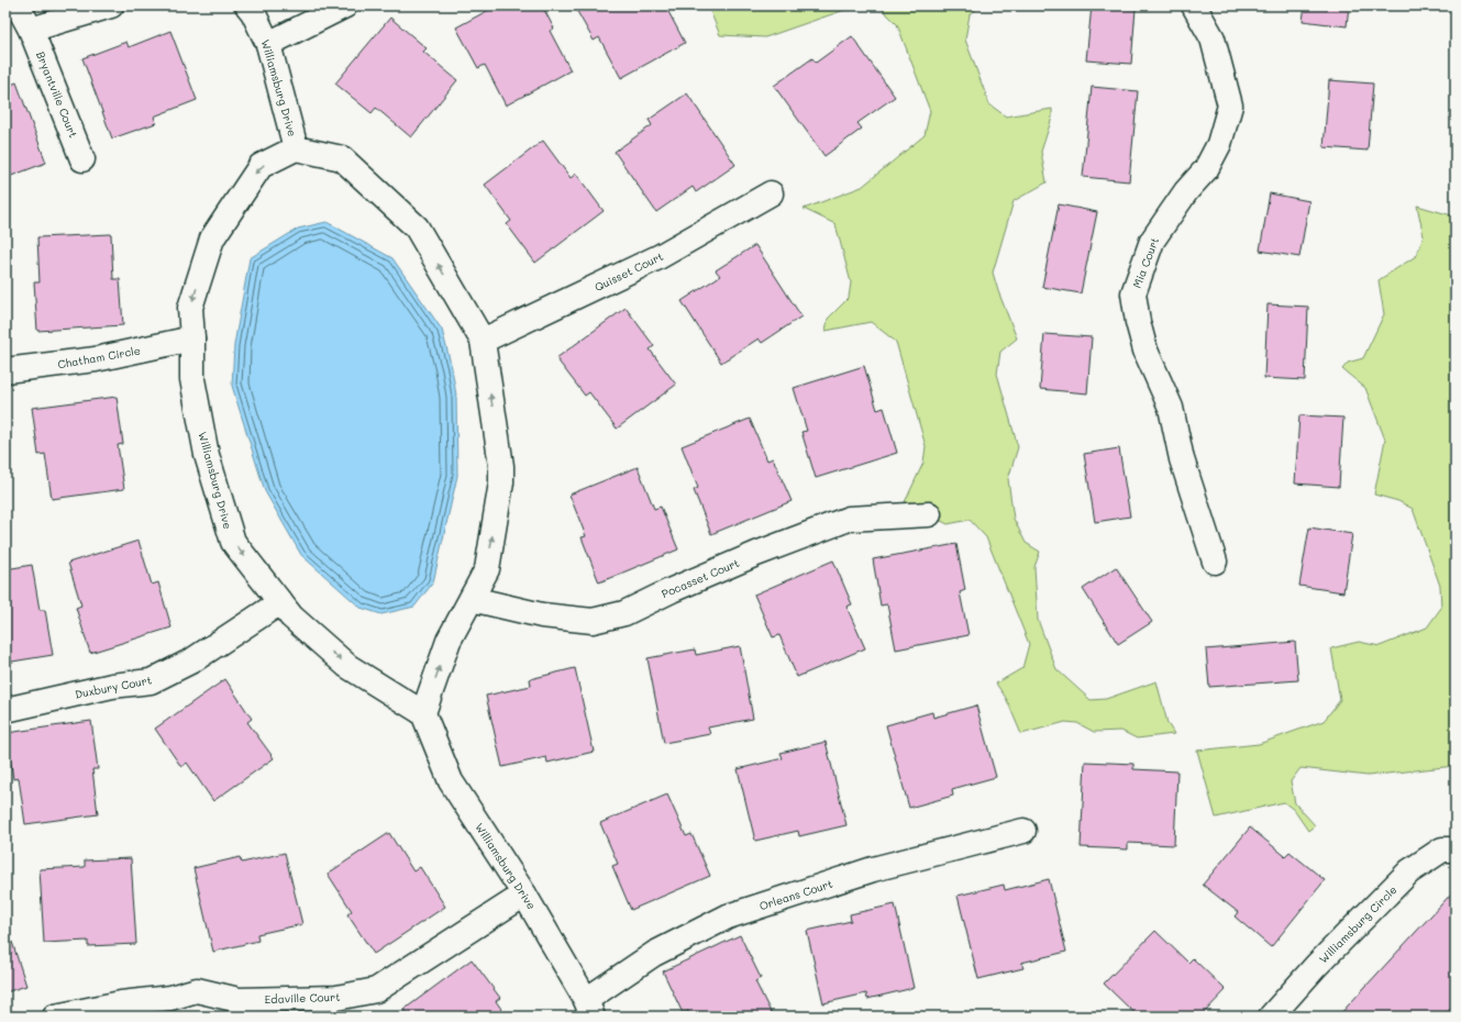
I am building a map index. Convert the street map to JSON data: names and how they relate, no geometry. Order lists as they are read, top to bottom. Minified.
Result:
{"streets":{"street":["Williamsburg Drive","Bryantville Court","Mia Court","Quisset Court","Chatham Circle","Pocasset Court","Duxbury Court","Orleans Court","Williamsburg Circle","Edaville Court"]},"crossings":[["Williamsburg Drive","Quisset Court"],["Williamsburg Drive","Chatham Circle"],["Williamsburg Drive","Pocasset Court"],["Williamsburg Drive","Duxbury Court"],["Williamsburg Drive","Orleans Court"],["Williamsburg Drive","Edaville Court"]]}
